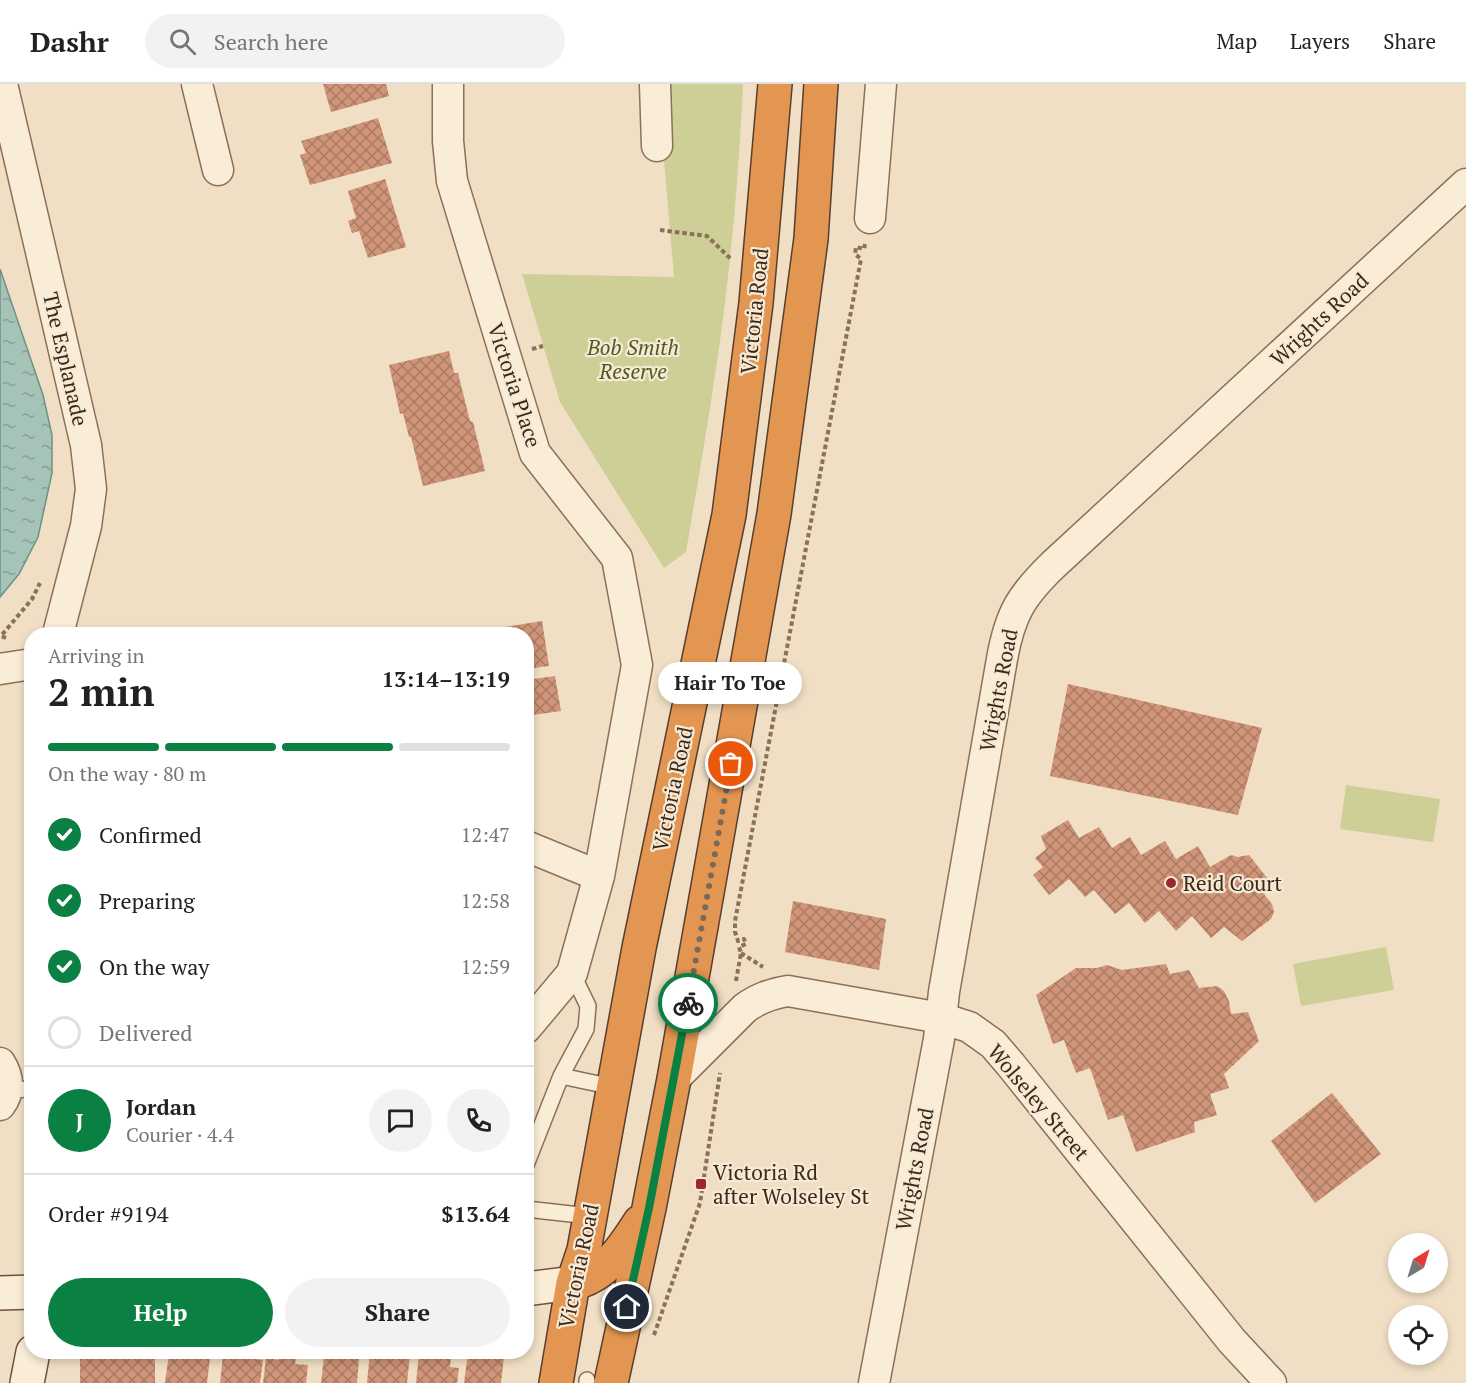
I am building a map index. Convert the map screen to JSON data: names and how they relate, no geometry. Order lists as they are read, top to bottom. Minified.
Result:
{"streets":{"highway":["Victoria Road"],"street":["Wrights Road","The Esplanade","Victoria Place","Wolseley Street"]},"crossings":[["Victoria Road","Wolseley Street"],["Wrights Road","Wolseley Street"]],"parks":["Bob Smith Reserve"],"places":{"other":["Hair To Toe","Reid Court"],"transit":["Victoria Rd after Wolseley St"]},"north":"top right","page":{"header":"Dashr","search":"Search here","nav":["Map","Layers","Share"],"heading":["2 min","Arriving in","13:14–13:19"],"panel":["Jordan","Courier · 4.4","Order #9194","$13.64"],"bubble":"Hair To Toe","bar":"On the way · 80 m","list":[["Confirmed","12:47"],["Preparing","12:58"],["On the way","12:59"],"Delivered"],"round":"J","buttons":["Help","Share"]}}
